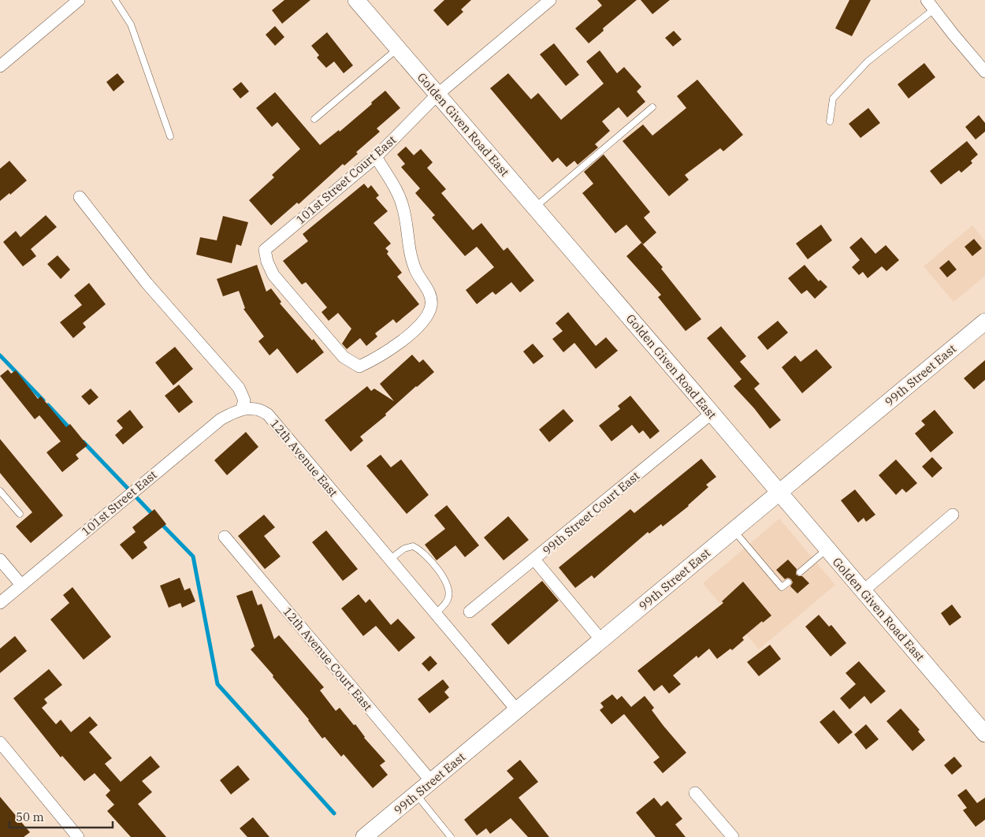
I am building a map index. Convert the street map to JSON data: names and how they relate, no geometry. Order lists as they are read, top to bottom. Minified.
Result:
{"streets":{"street":["Golden Given Road East","101st Street Court East","99th Street East","12th Avenue East","101st Street East","99th Street Court East","12th Avenue Court East"]},"crossings":[["Golden Given Road East","101st Street Court East"],["Golden Given Road East","99th Street East"],["Golden Given Road East","99th Street Court East"],["99th Street East","12th Avenue East"],["99th Street East","12th Avenue Court East"],["12th Avenue East","101st Street East"]],"scale_bar":"50 m"}
